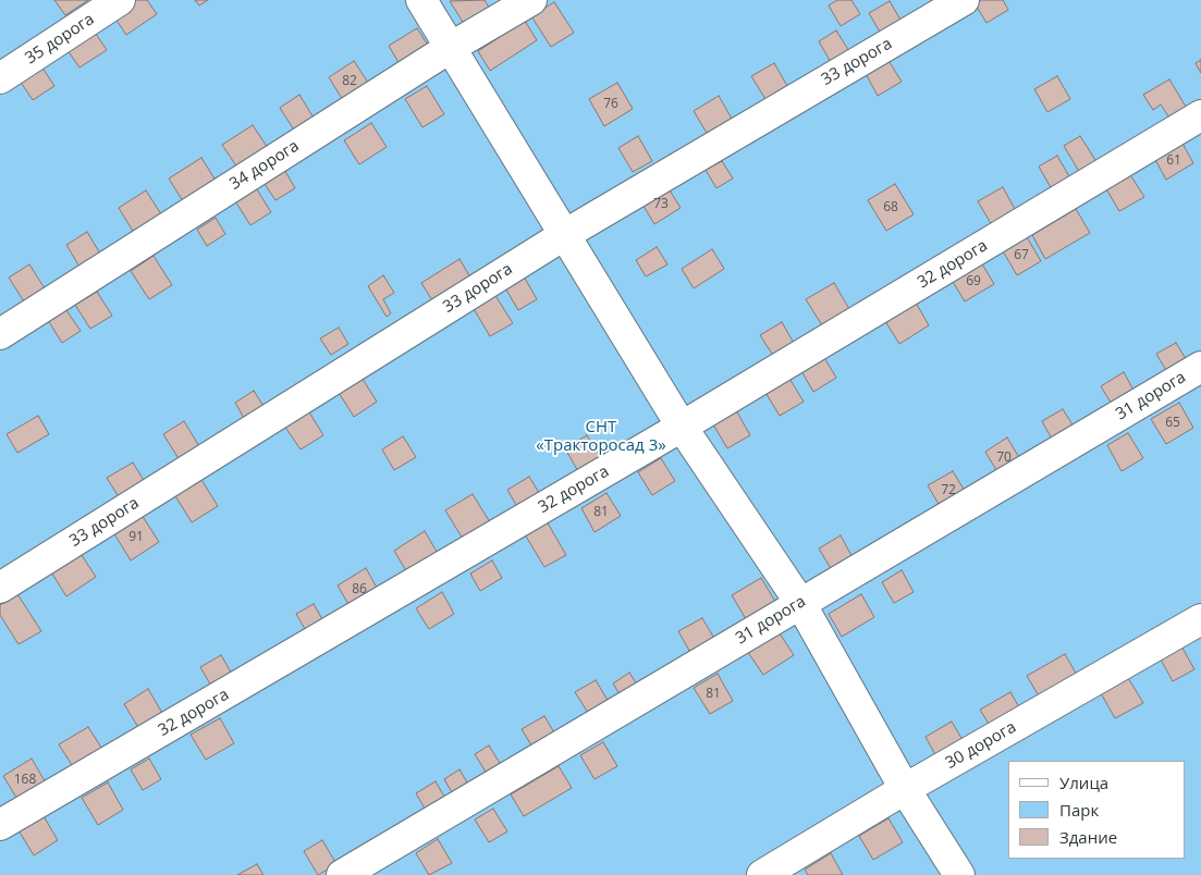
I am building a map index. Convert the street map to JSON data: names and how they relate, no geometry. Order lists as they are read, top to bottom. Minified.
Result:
{"streets":{"street":["35 дорога","33 дорога","34 дорога","32 дорога","31 дорога","30 дорога"]},"parks":["СНТ «Тракторосад 3»"],"house_numbers":["82","76","61","73","68","67","69","65","70","72","81","91","86","81","168"],"legend":["Улица","Парк","Здание"]}
